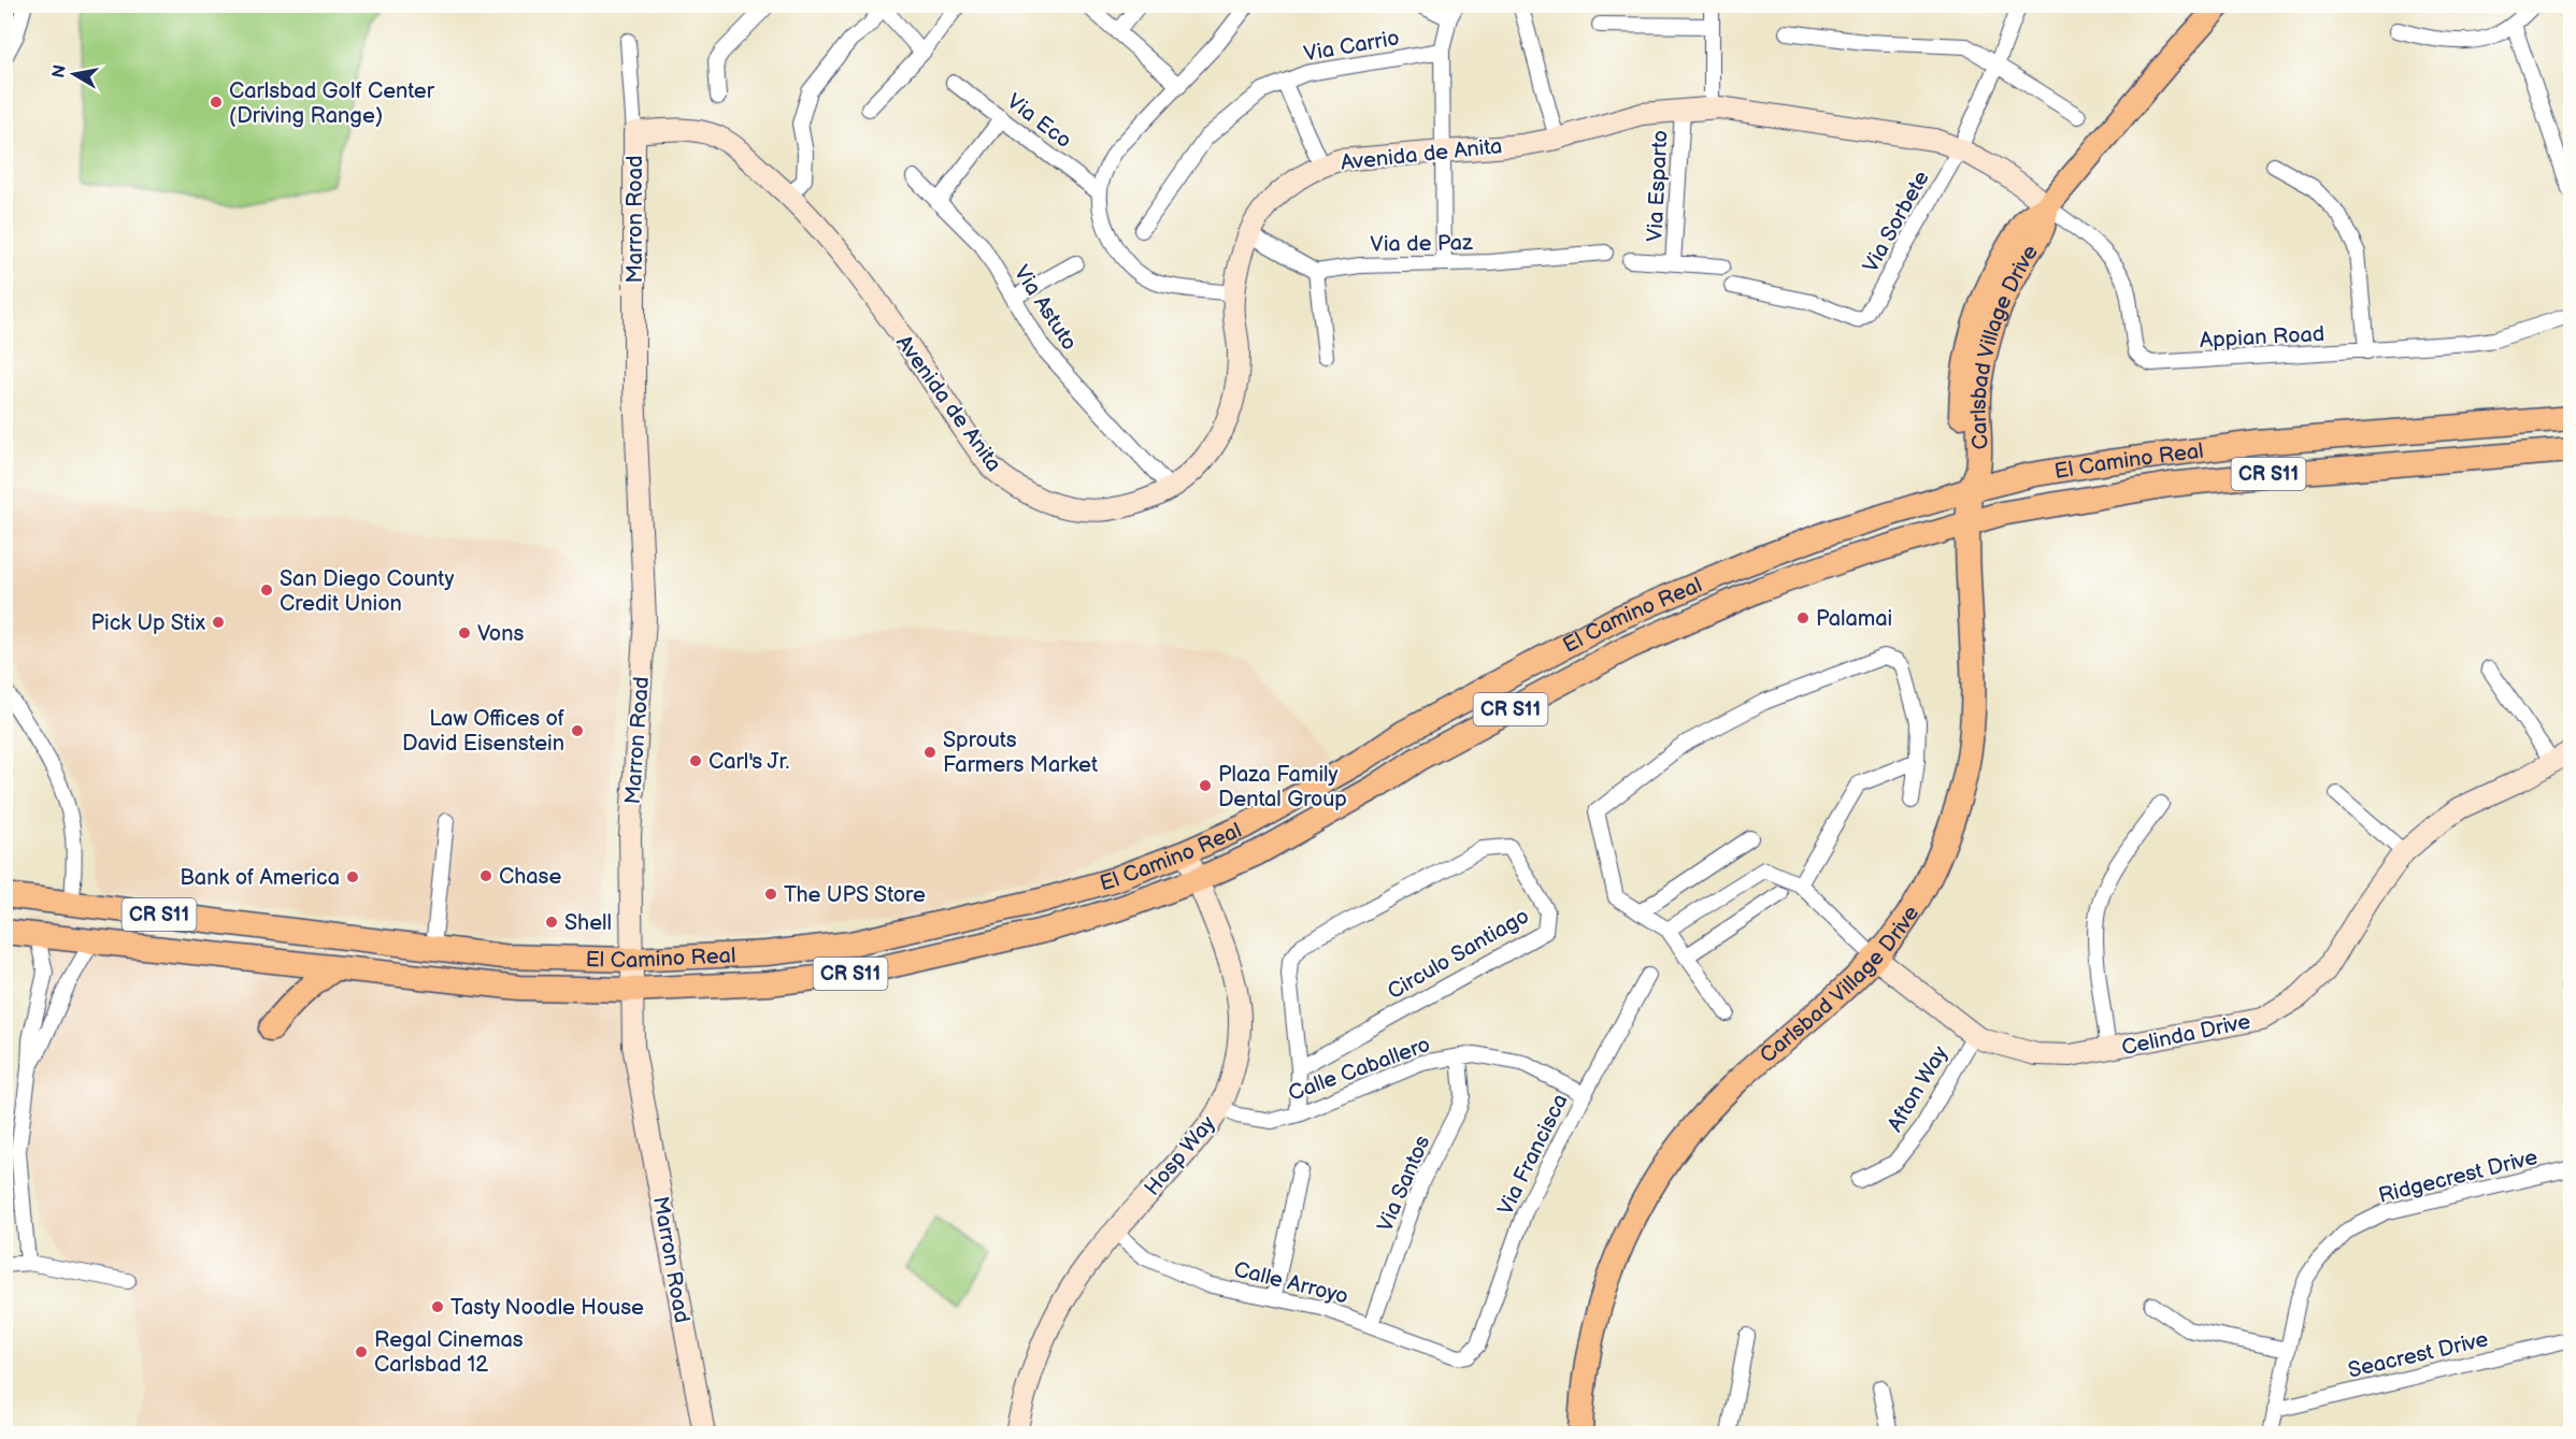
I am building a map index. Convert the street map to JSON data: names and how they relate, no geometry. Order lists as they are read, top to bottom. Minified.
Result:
{"streets":{"main road":["Carlsbad Village Drive","El Camino Real","CR S11"],"street":["Via Carrio","Via Eco","Avenida de Anita","Via Esparto","Marron Road","Via Sorbete","Via de Paz","Via Astuto","Appian Road","Circulo Santiago","Celinda Drive","Calle Caballero","Afton Way","Via Francisca","Hosp Way","Ridgecrest Drive","Via Santos","Calle Arroyo","Seacrest Drive"]},"crossings":[["Avenida de Anita","Via Esparto"],["Avenida de Anita","Marron Road"],["Avenida de Anita","Via Sorbete"],["Avenida de Anita","Via Astuto"],["Avenida de Anita","Appian Road"],["Avenida de Anita","Carlsbad Village Drive"],["Marron Road","El Camino Real"],["Appian Road","Carlsbad Village Drive"],["Carlsbad Village Drive","El Camino Real"],["Carlsbad Village Drive","Celinda Drive"],["El Camino Real","Hosp Way"],["Celinda Drive","Afton Way"],["Calle Caballero","Via Francisca"],["Calle Caballero","Hosp Way"],["Calle Caballero","Via Santos"],["Via Francisca","Calle Arroyo"],["Hosp Way","Calle Arroyo"],["Ridgecrest Drive","Seacrest Drive"],["Via Santos","Calle Arroyo"]],"places":["Carlsbad Golf Center (Driving Range)","San Diego County Credit Union","Palamai","Pick Up Stix","Vons","Law Offices of David Eisenstein","Sprouts Farmers Market","Carl's Jr.","Plaza Family Dental Group","Chase","Bank of America","The UPS Store","Shell","Tasty Noodle House","Regal Cinemas Carlsbad 12"],"north":"left"}
